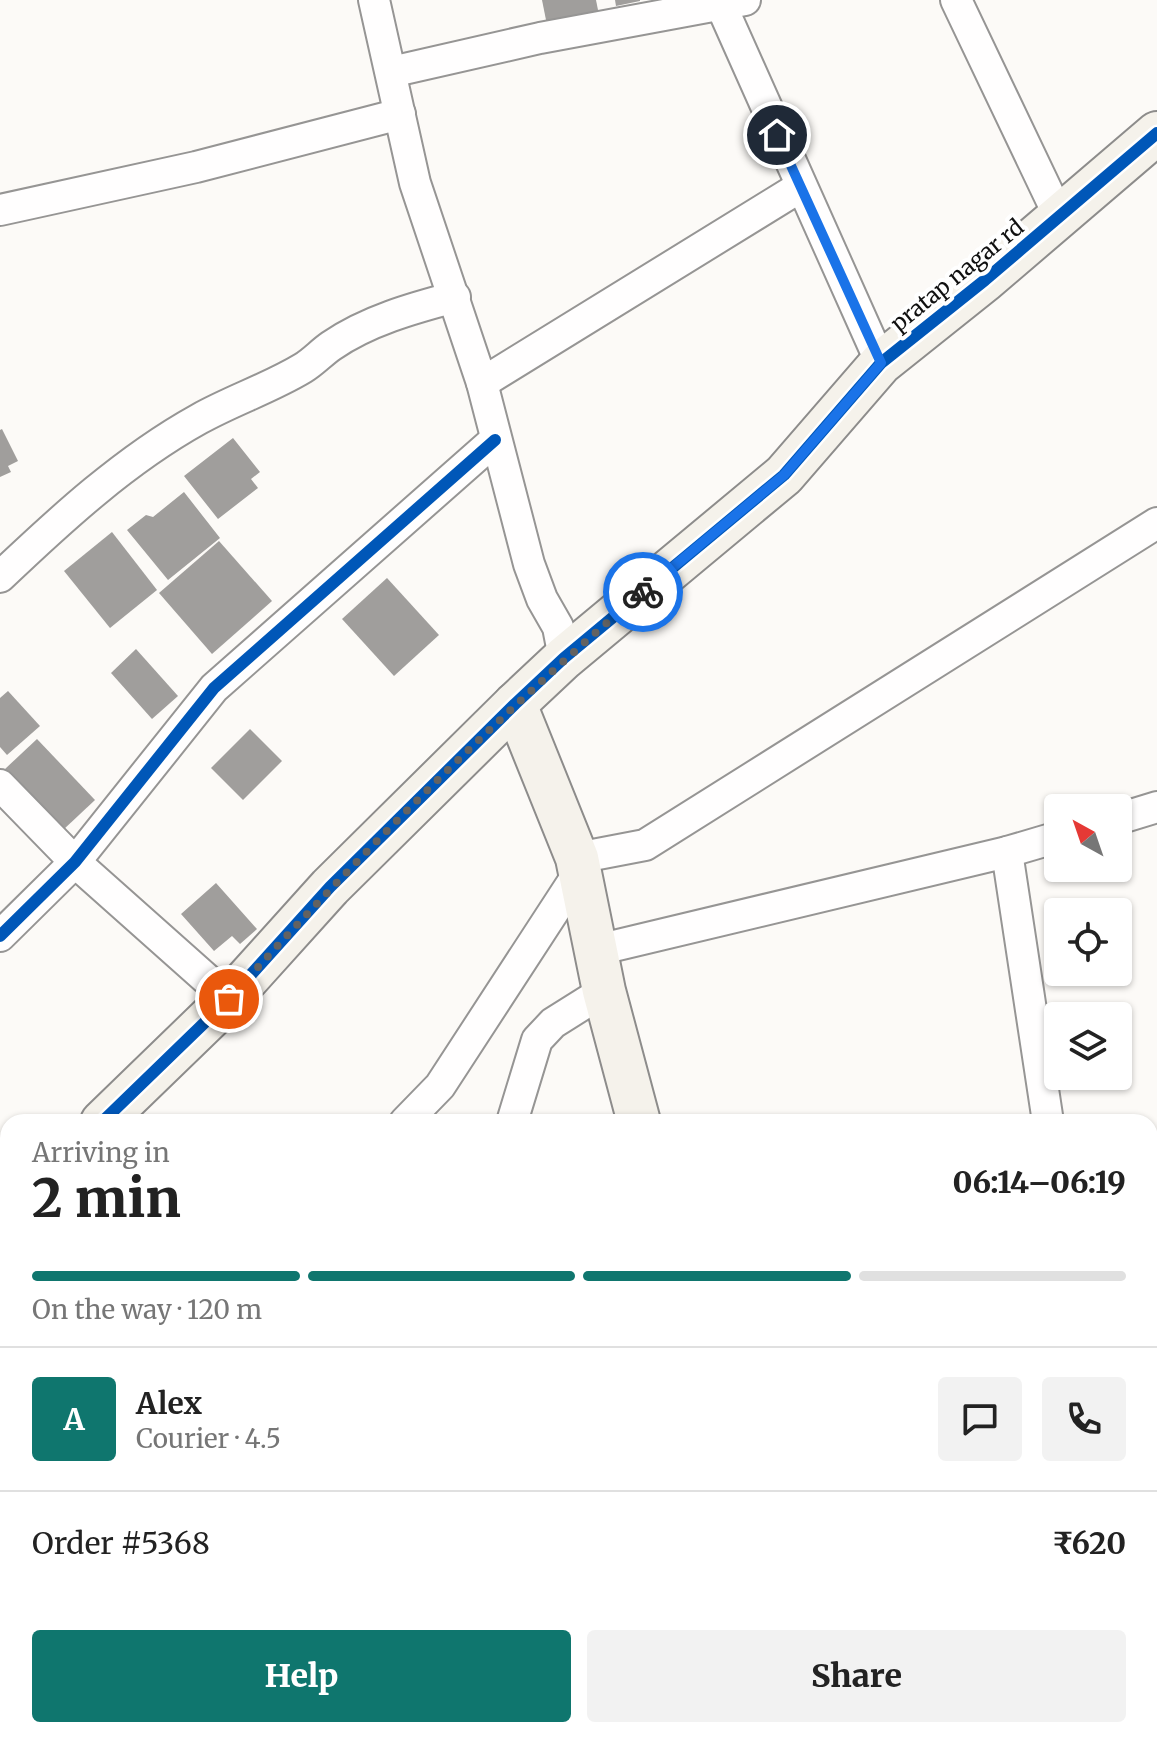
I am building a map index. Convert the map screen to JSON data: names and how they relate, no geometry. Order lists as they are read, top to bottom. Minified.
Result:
{"streets":{"street":["pratap nagar rd"]},"north":"top left","page":{"heading":["2 min","Arriving in","06:14–06:19"],"panel":["Alex","Courier · 4.5","Order #5368","₹620"],"bar":"On the way · 120 m","round":"A","buttons":["Help","Share"]}}
